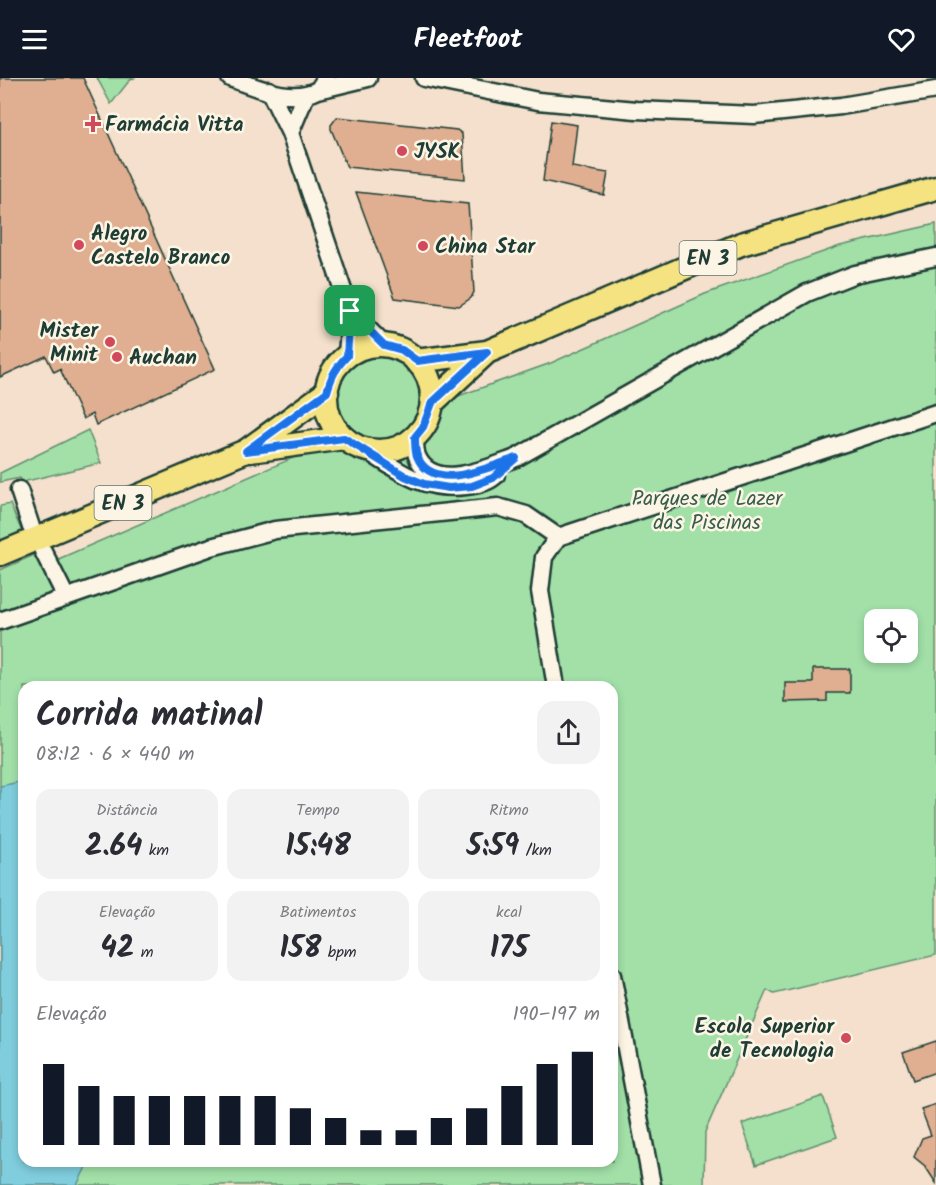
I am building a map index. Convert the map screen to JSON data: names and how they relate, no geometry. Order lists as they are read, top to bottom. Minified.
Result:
{"streets":{"main road":["EN 3"]},"parks":["Parques de Lazer das Piscinas"],"places":{"health":["Farmácia Vitta"],"other":["JYSK","Alegro Castelo Branco","China Star","Mister Minit","Auchan","Escola Superior de Tecnologia"]},"page":{"header":"Fleetfoot","heading":["Corrida matinal","08:12 · 6 × 440 m"],"stats":[["Distância","2.64 km"],["Tempo","15:48"],["Ritmo","5:59 /km"],["Elevação","42 m"],["Batimentos","158 bpm"],["kcal","175"]],"chart":["Elevação","190–197 m"]}}
